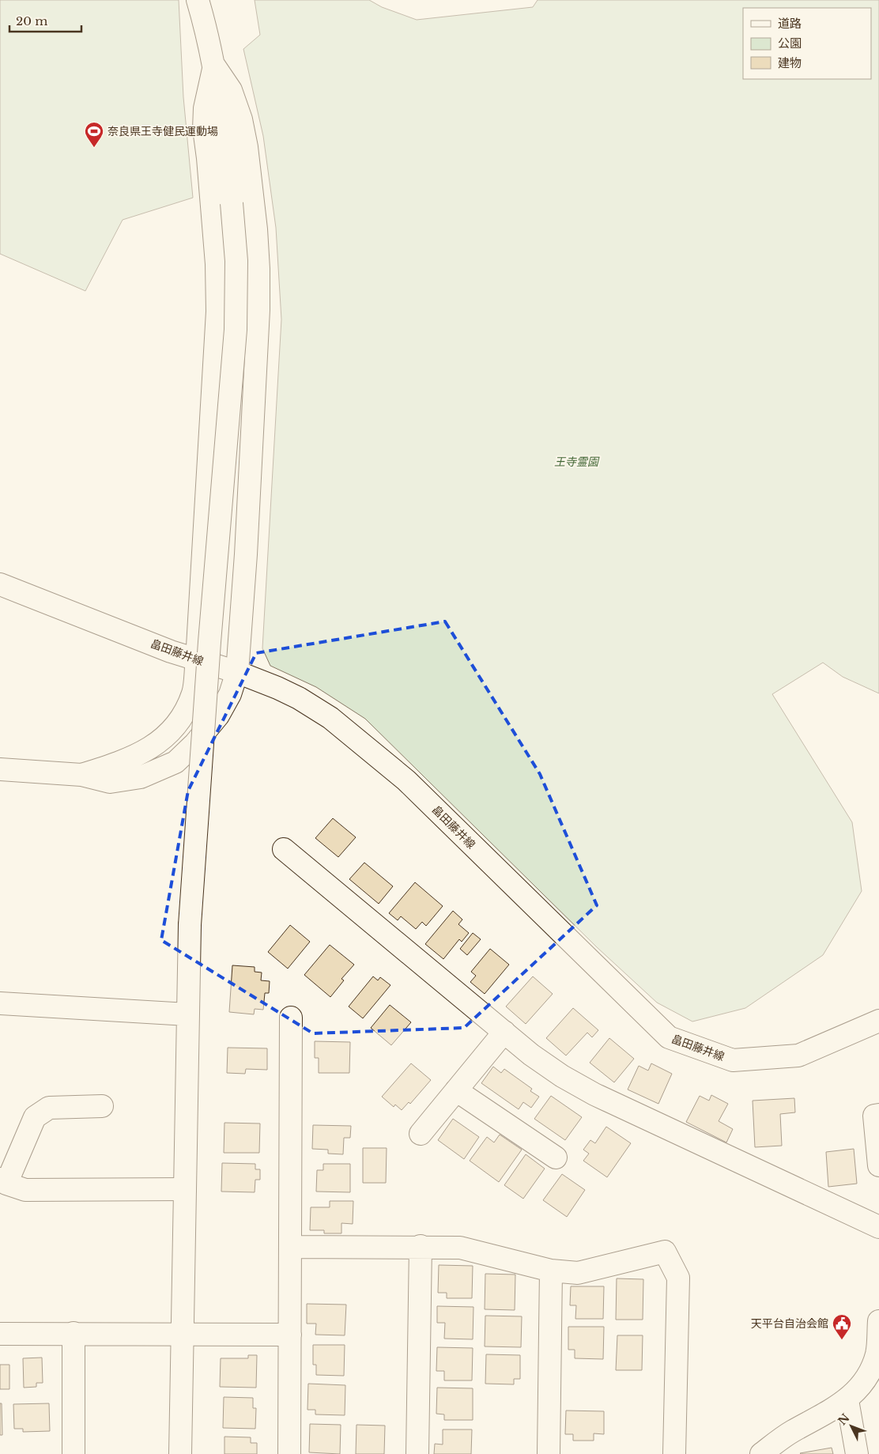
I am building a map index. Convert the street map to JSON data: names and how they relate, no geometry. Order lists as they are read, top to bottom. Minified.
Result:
{"streets":{"street":["畠田藤井線"]},"parks":["王寺霊園"],"places":{"sports":["奈良県王寺健民運動場"],"public building":["天平台自治会館"]},"legend":["道路","公園","建物"],"scale_bar":"20 m","north":"top left"}
